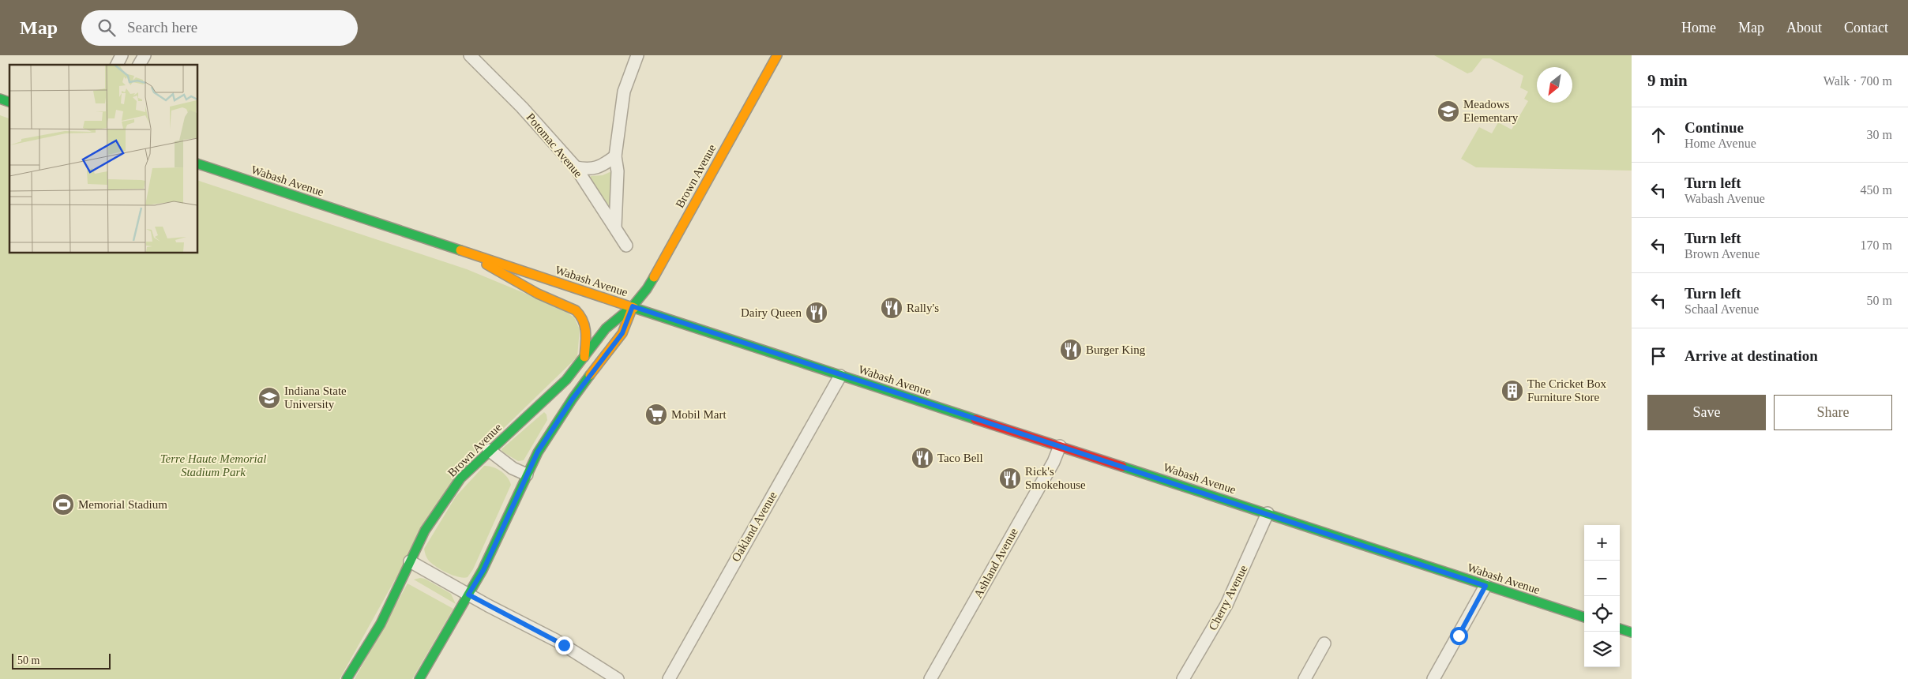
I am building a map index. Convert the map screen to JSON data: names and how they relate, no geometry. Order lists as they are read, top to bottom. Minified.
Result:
{"streets":{"main road":["Brown Avenue","Wabash Avenue"],"street":["Potomac Avenue","Oakland Avenue","Ashland Avenue","Cherry Avenue"]},"crossings":[["Brown Avenue","Wabash Avenue"],["Wabash Avenue","Oakland Avenue"],["Wabash Avenue","Ashland Avenue"],["Wabash Avenue","Cherry Avenue"]],"parks":["Terre Haute Memorial Stadium Park"],"places":{"school or university":["Meadows Elementary","Indiana State University"],"restaurant":["Rally's","Dairy Queen","Burger King","Taco Bell","Rick's Smokehouse"],"building":["The Cricket Box Furniture Store"],"supermarket":["Mobil Mart"],"sports":["Memorial Stadium"]},"scale_bar":"50 m","north":"bottom left","page":{"header":"Map","search":"Search here","nav":["Home","Map","About","Contact"],"heading":["9 min","Walk · 700 m"],"list":[["Continue","Home Avenue","30 m"],["Turn left","Wabash Avenue","450 m"],["Turn left","Brown Avenue","170 m"],["Turn left","Schaal Avenue","50 m"],"Arrive at destination"],"buttons":["Save","Share"],"map_buttons":["+","−"],"scale":"50 m"}}
